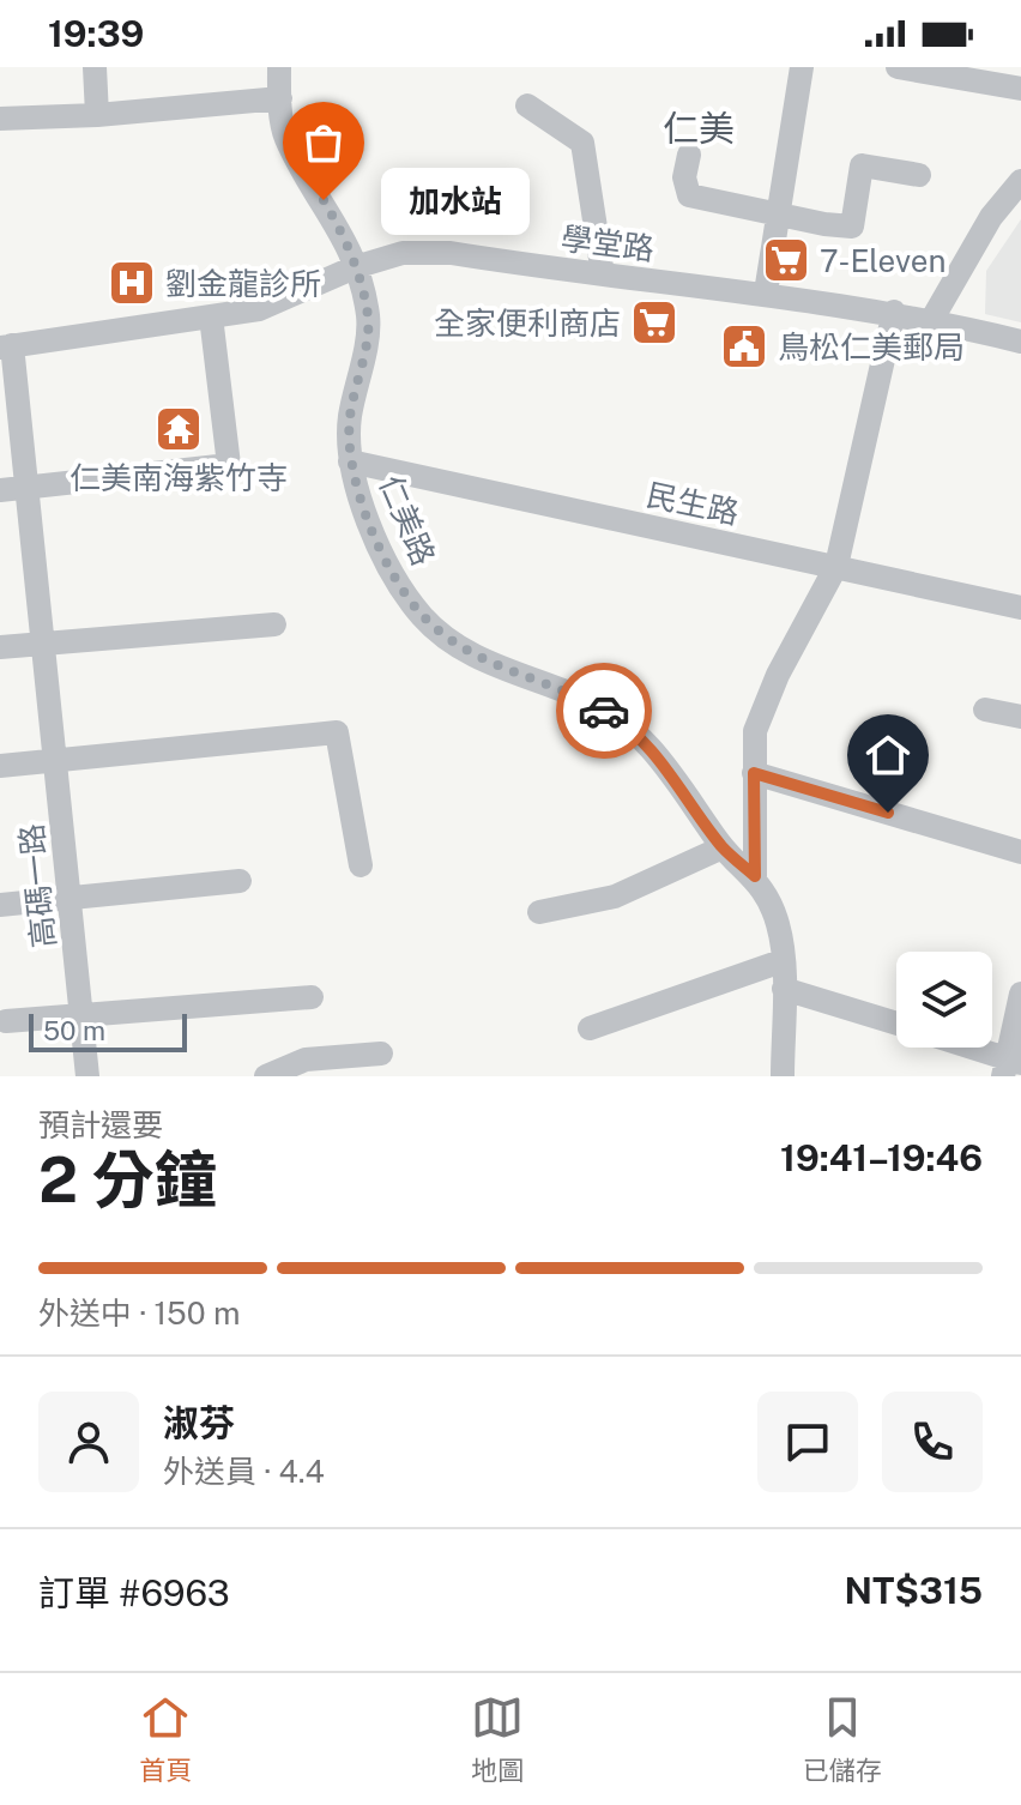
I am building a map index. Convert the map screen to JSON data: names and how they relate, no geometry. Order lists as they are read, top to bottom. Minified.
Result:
{"streets":{"street":["學堂路","民生路","仁美路","高碼一路"]},"crossings":[["學堂路","仁美路"],["學堂路","高碼一路"],["民生路","仁美路"]],"districts":["仁美"],"places":{"other":["加水站"],"supermarket":["7-Eleven","全家便利商店"],"hospital":["劉金龍診所"],"public building":["鳥松仁美郵局"],"temple":["仁美南海紫竹寺"]},"scale_bar":"50 m","page":{"status":"19:39","bubble":"加水站","scale":"50 m","heading":["2 分鐘","預計還要","19:41–19:46"],"panel":["淑芬","外送員 · 4.4","訂單 #6963","NT$315"],"bar":"外送中 · 150 m","tabs":["首頁","地圖","已儲存"]}}
